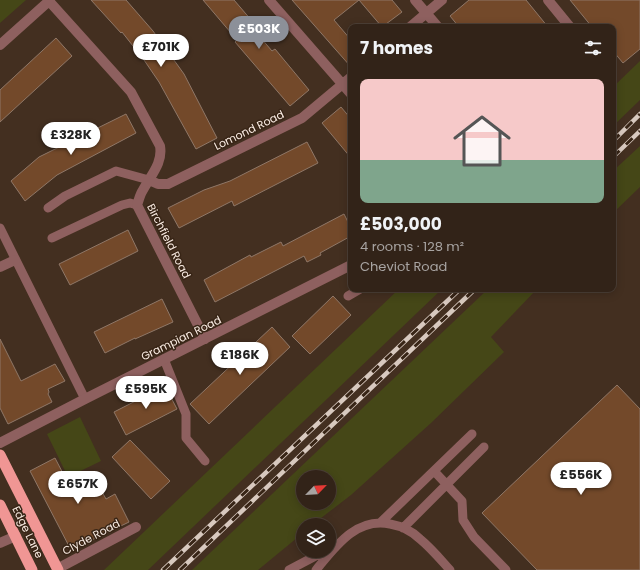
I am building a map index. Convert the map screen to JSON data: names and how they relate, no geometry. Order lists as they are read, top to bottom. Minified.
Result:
{"streets":{"highway":["Edge Lane"],"street":["Lomond Road","Birchfield Road","Grampian Road","Clyde Road"]},"crossings":[["Lomond Road","Birchfield Road"],["Birchfield Road","Grampian Road"],["Edge Lane","Clyde Road"]],"north":"top right","page":{"price":["£503K","£701K","£328K","£186K","£595K","£556K","£657K"],"heading":"7 homes","list":[{"name":"£503,000","note":"4 rooms · 128 m² · Cheviot Road"}]}}
